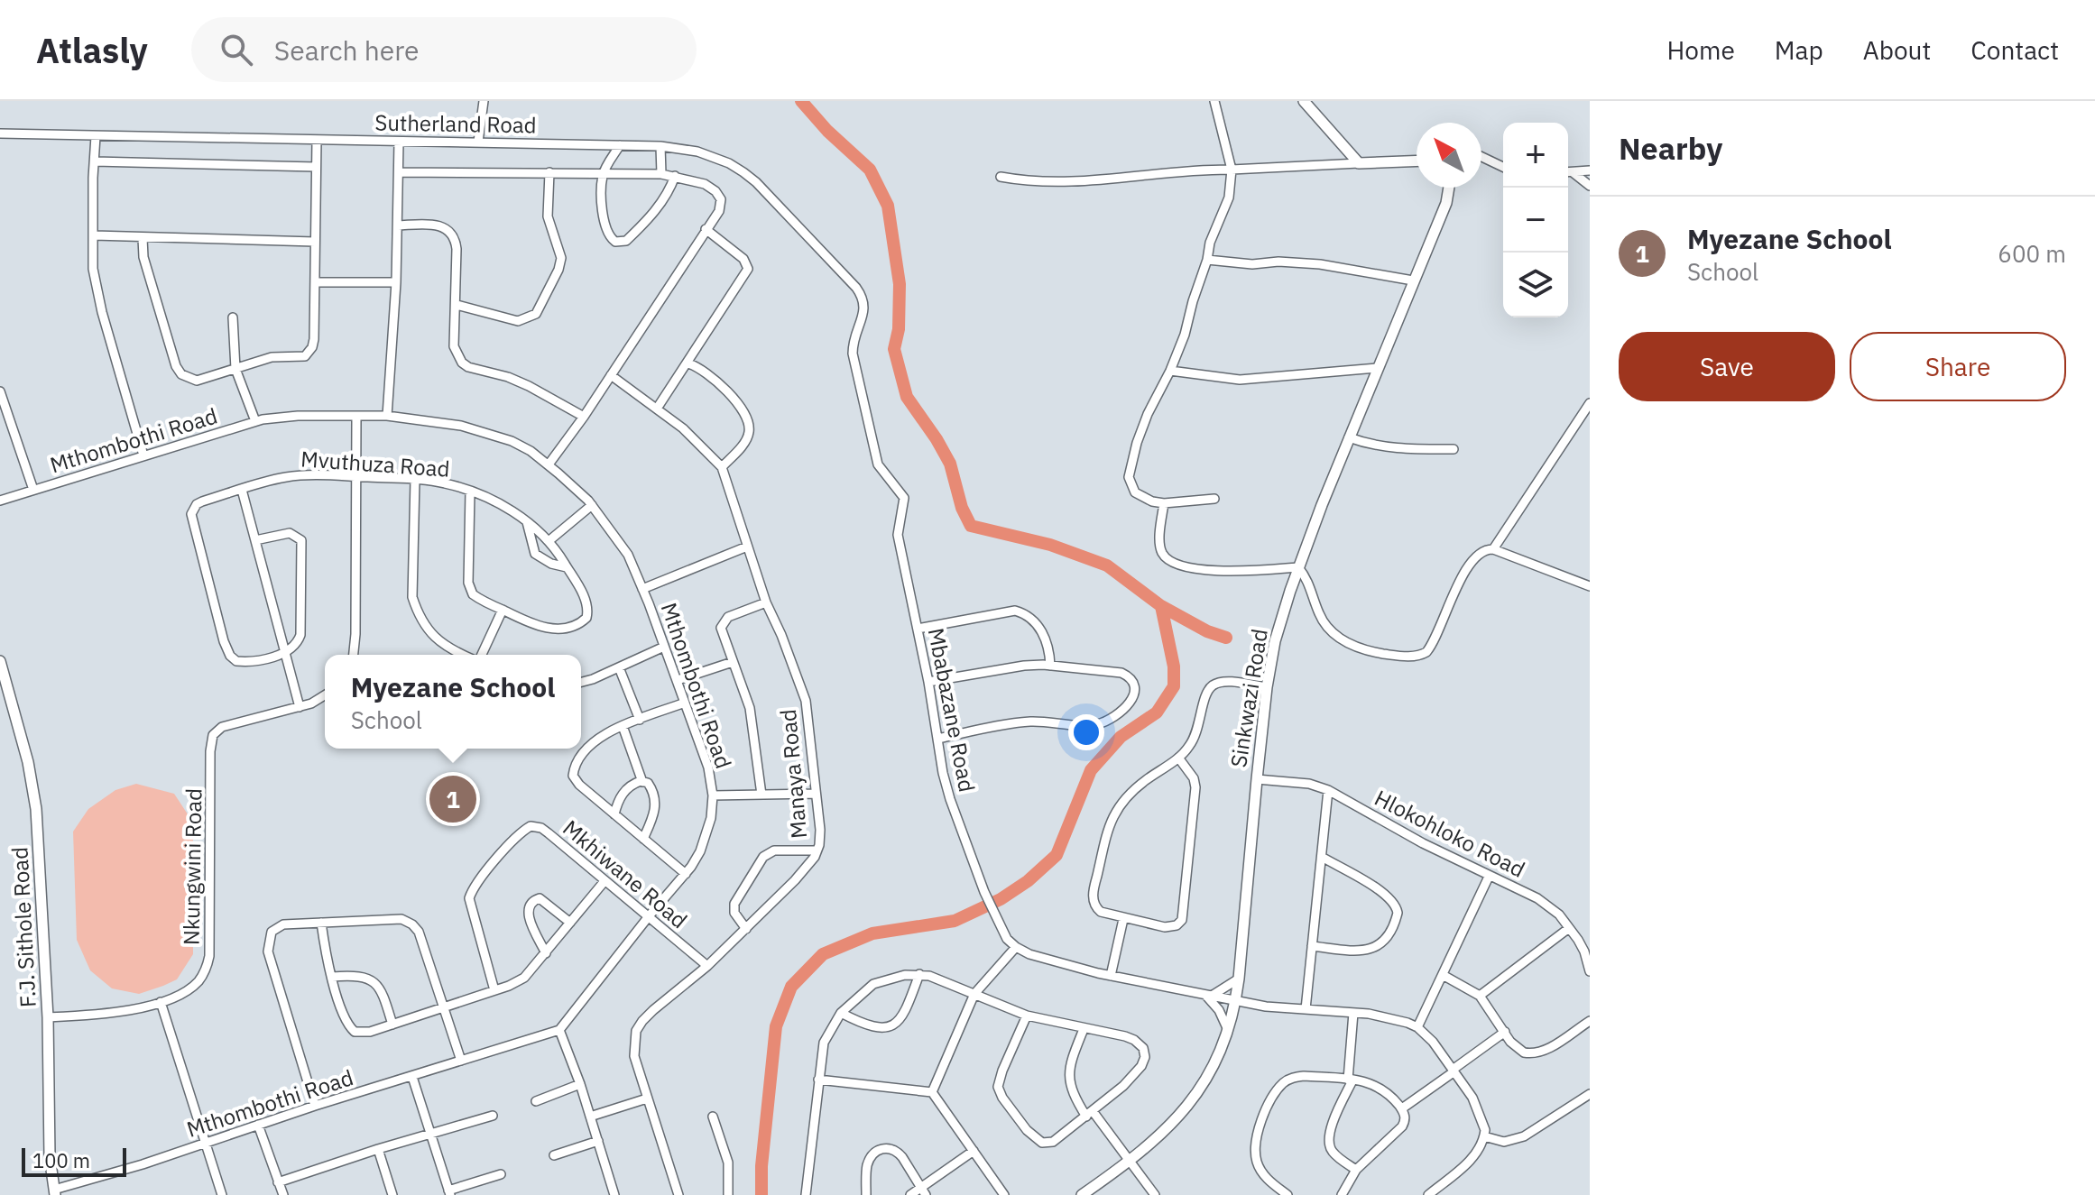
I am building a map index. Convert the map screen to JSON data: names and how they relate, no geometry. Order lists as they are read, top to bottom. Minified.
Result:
{"streets":{"street":["Sutherland Road","Mthombothi Road","Mvuthuza Road","Sinkwazi Road","Mbabazane Road","Manaya Road","Hlokohloko Road","Nkungwini Road","Mkhiwane Road","F.J. Sithole Road"]},"crossings":[["Sutherland Road","Mbabazane Road"],["Mthombothi Road","Mkhiwane Road"],["Mthombothi Road","F.J. Sithole Road"],["Sinkwazi Road","Hlokohloko Road"],["Manaya Road","Mkhiwane Road"],["Nkungwini Road","F.J. Sithole Road"]],"scale_bar":"100 m","north":"top left","page":{"header":"Atlasly","search":"Search here","nav":["Home","Map","About","Contact"],"heading":"Nearby","map_buttons":["+","−"],"list":[{"mark":"1","name":"Myezane School","note":"School","value":"600 m"}],"buttons":["Save","Share"],"popup":["Myezane School","School"],"pins":"1","scale":"100 m"}}
